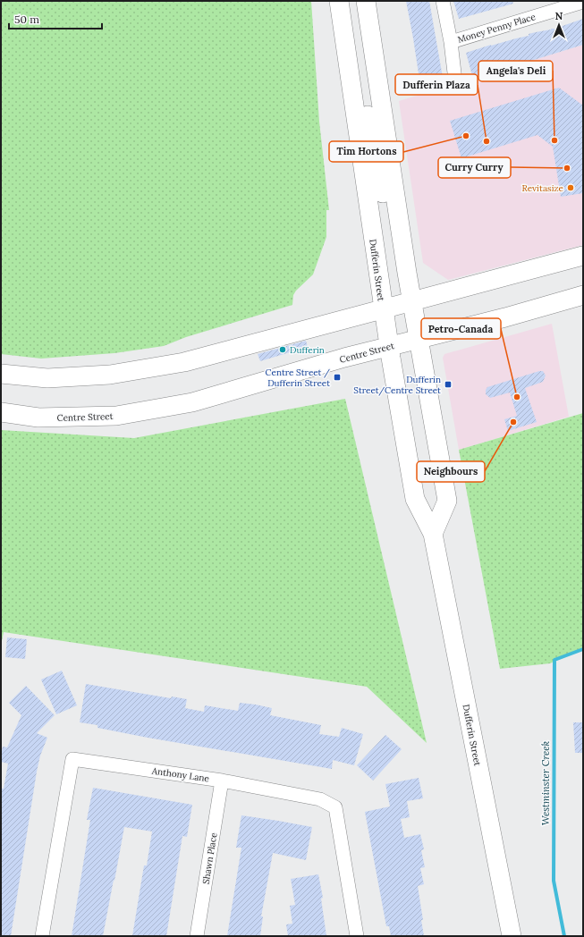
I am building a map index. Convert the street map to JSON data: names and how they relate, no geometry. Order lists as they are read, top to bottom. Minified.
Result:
{"streets":{"main road":["Dufferin Street","Centre Street"],"street":["Money Penny Place","Anthony Lane","Shawn Place"]},"crossings":[["Dufferin Street","Centre Street"],["Anthony Lane","Shawn Place"]],"water":["Westminster Creek"],"places":{"other":["Tim Hortons","Angela's Deli","Dufferin Plaza","Curry Curry","Revitasize","Dufferin","Petro-Canada","Neighbours"],"transit":["Centre Street / Dufferin Street","Dufferin Street/Centre Street"]},"scale_bar":"50 m","north":"top"}
